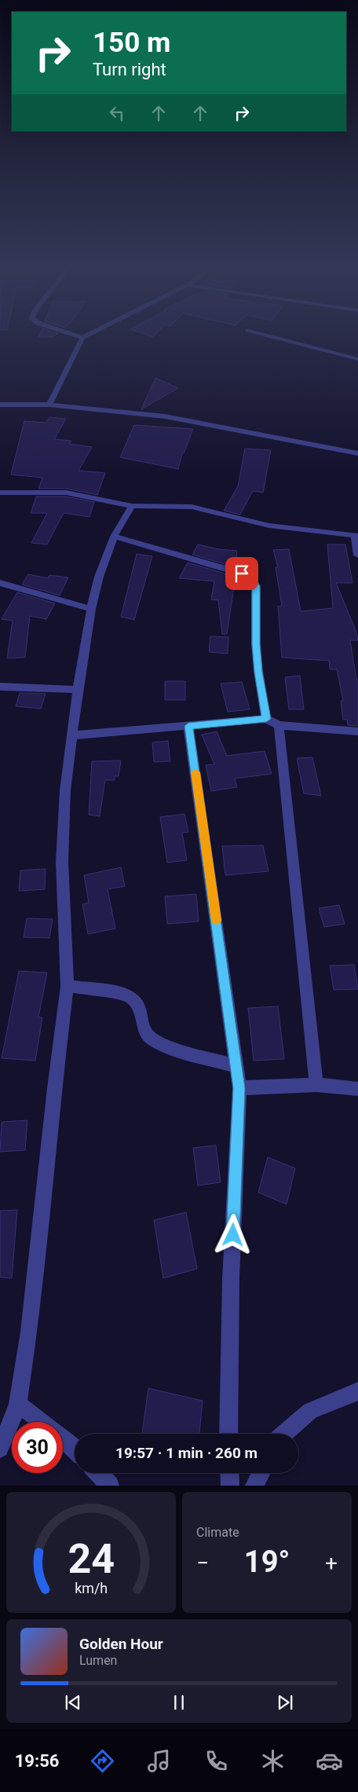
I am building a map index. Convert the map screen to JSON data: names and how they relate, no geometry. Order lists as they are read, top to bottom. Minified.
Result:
{"page":{"turn":["150 m","Turn right"],"limit":"30","trip":"19:57 · 1 min · 260 m","tile":"Climate","heat":["−","19°","+"],"song":["Golden Hour","Lumen"],"tabs":"19:56","gauge":["24","km/h"]}}
